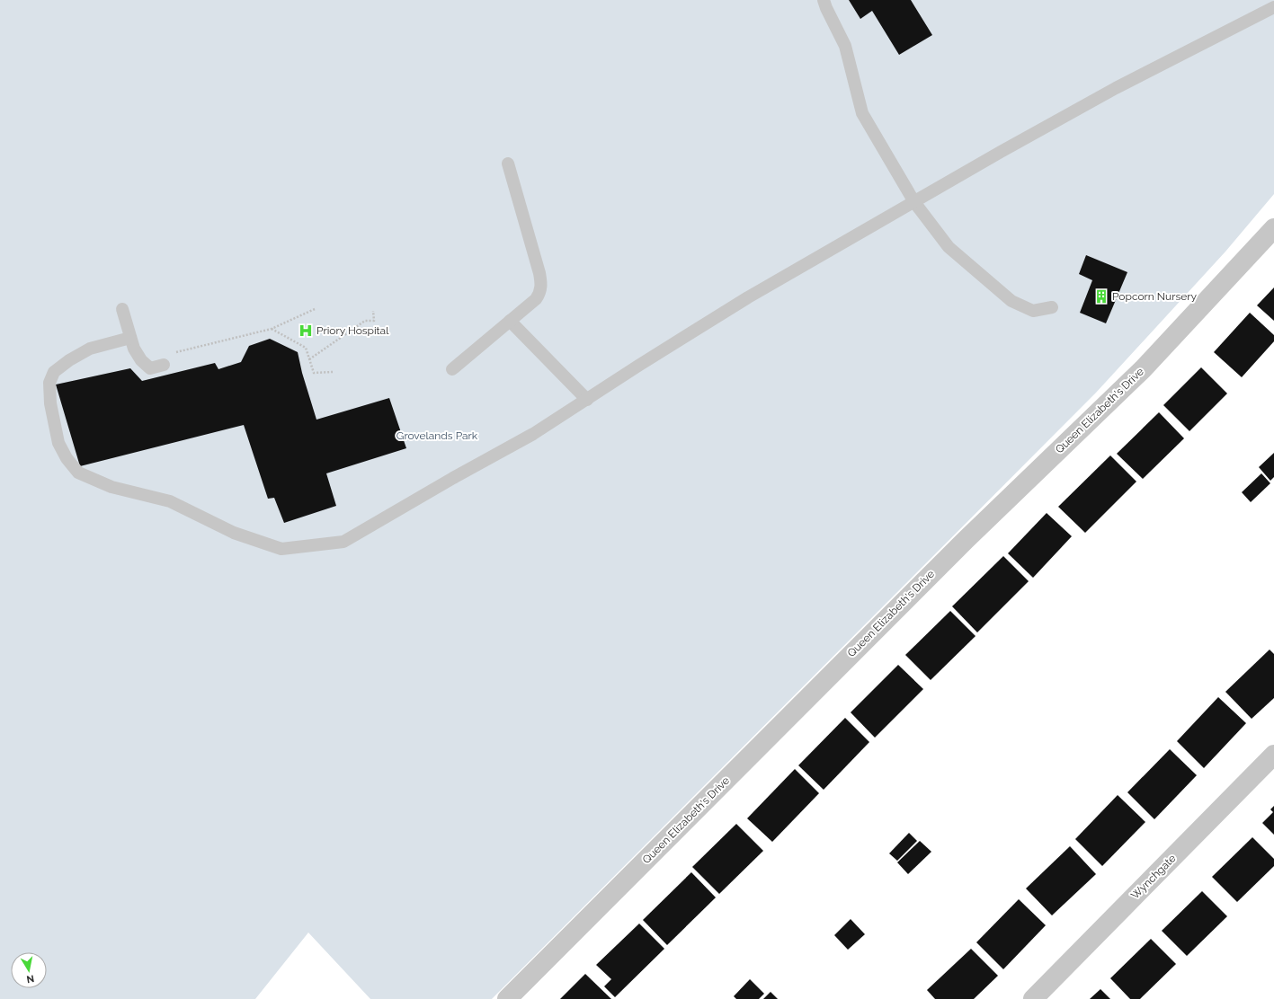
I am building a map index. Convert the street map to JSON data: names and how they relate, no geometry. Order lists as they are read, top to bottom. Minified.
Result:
{"streets":{"street":["Queen Elizabeth's Drive","Wynchgate"]},"parks":["Grovelands Park"],"places":{"building":["Popcorn Nursery"],"hospital":["Priory Hospital"]},"north":"bottom"}
